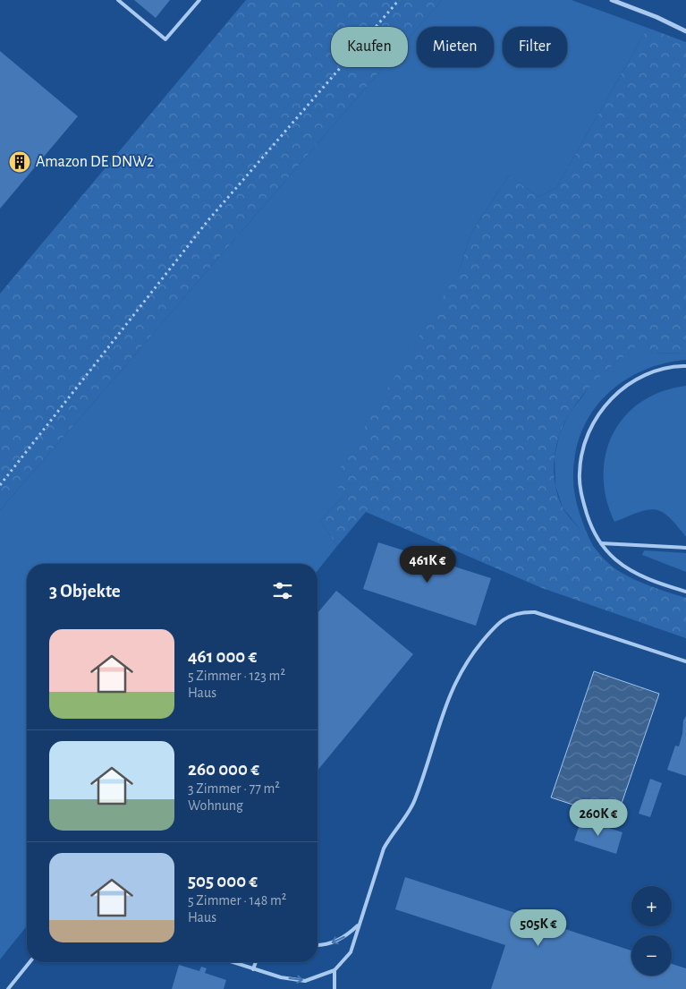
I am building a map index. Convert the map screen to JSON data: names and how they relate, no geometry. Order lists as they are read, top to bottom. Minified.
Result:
{"places":{"building":["Amazon DE DNW2"]},"page":{"chip":["Kaufen","Mieten","Filter"],"price":["461K €","260K €","505K €"],"heading":"3 Objekte","list":[{"name":"461 000 €","note":"5 Zimmer · 123 m² · Haus"},{"name":"260 000 €","note":"3 Zimmer · 77 m² · Wohnung"},{"name":"505 000 €","note":"5 Zimmer · 148 m² · Haus"}],"map_buttons":["+","−"]}}
